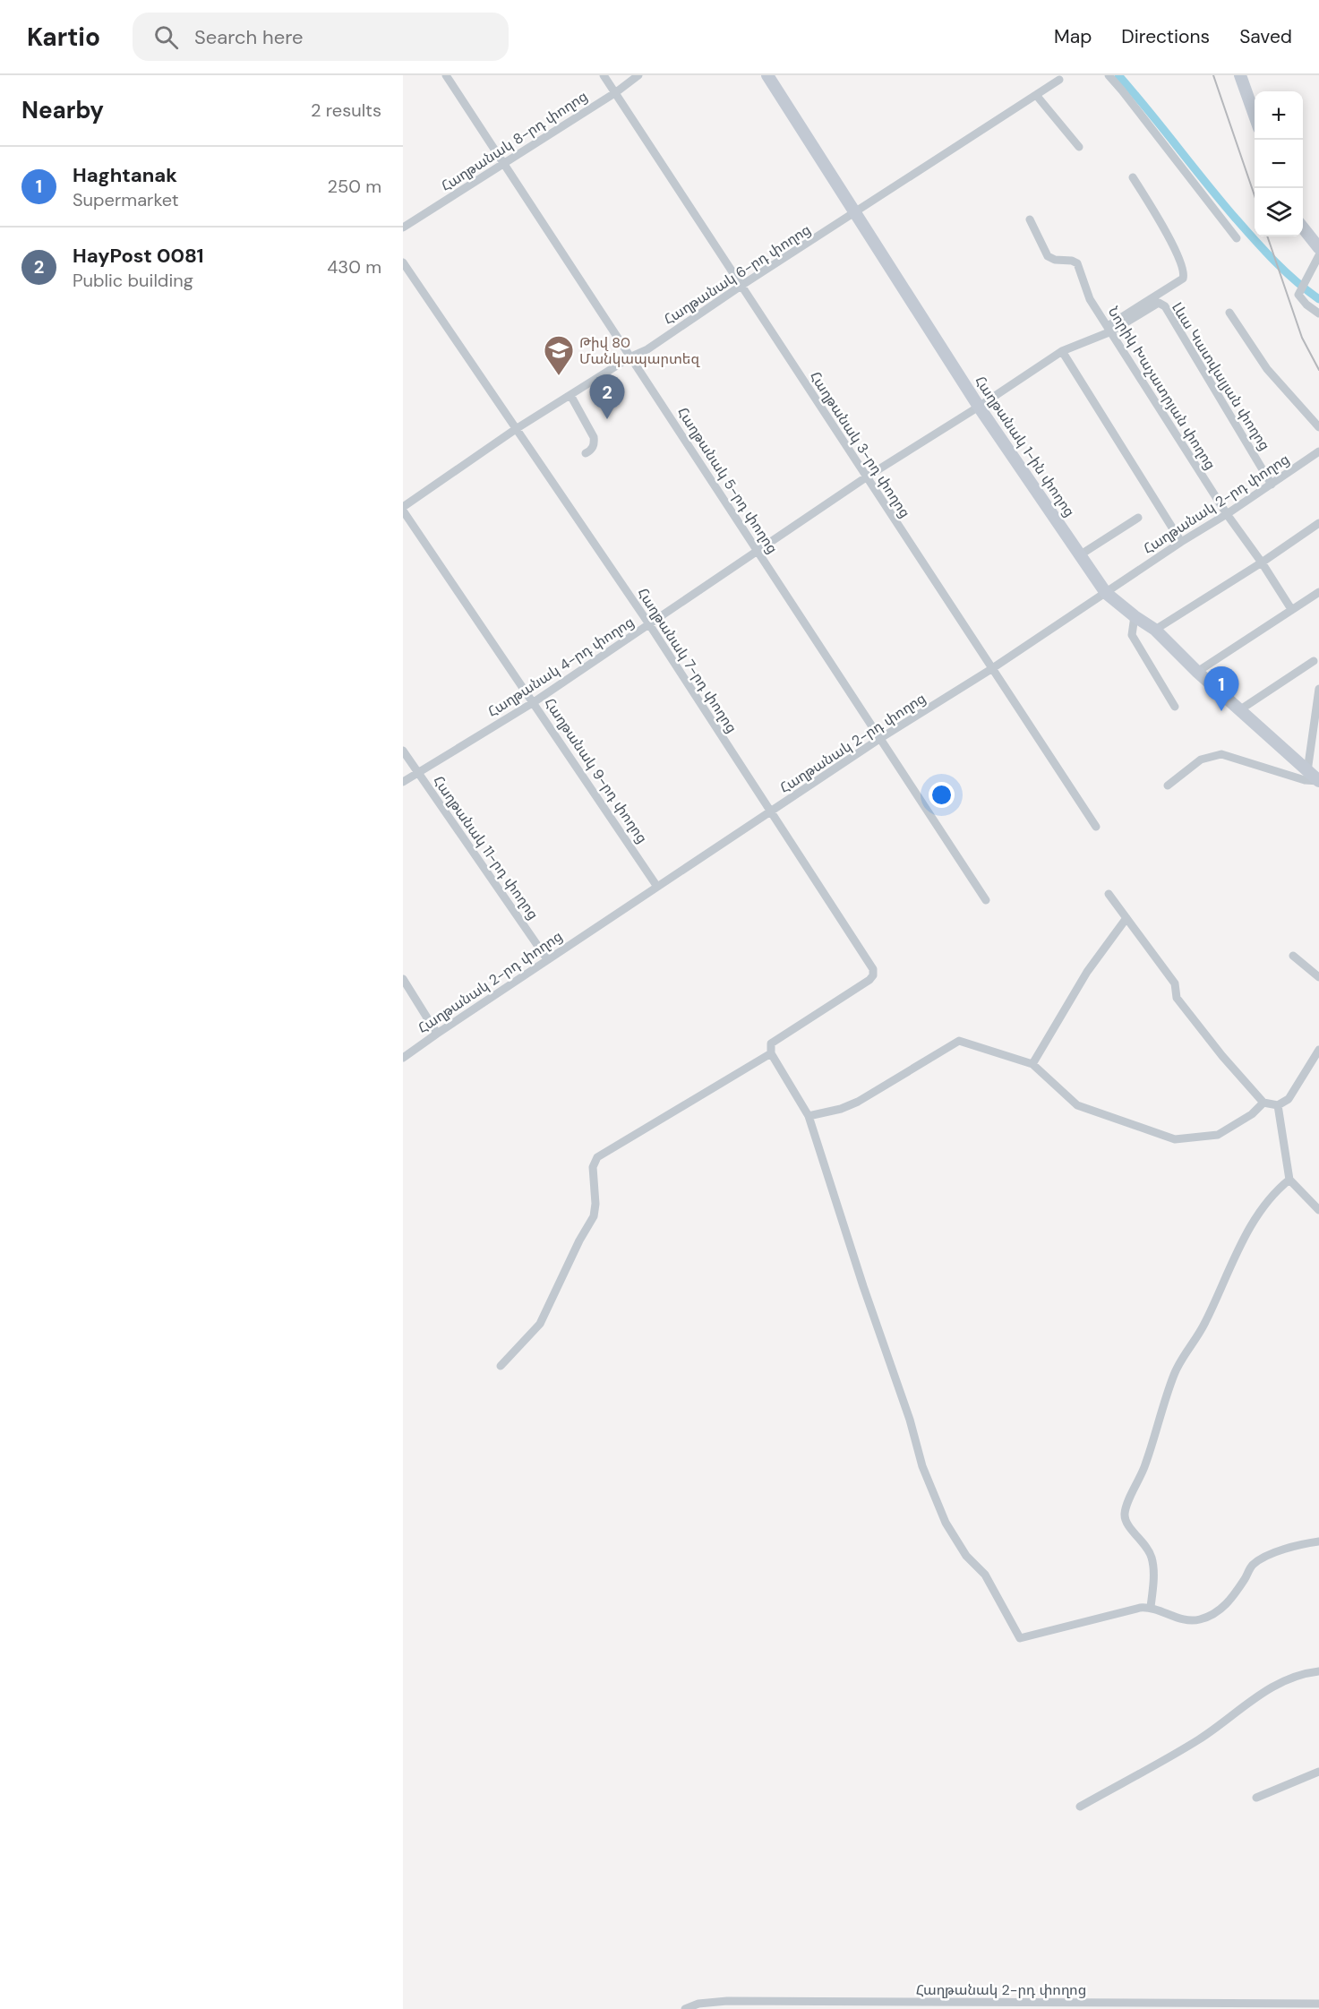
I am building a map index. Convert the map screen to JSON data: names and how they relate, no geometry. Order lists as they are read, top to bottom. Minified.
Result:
{"streets":{"main road":["Հաղթանակ 1-ին փողոց"],"street":["Հաղթանակ 8-րդ փողոց","Հաղթանակ 6-րդ փողոց","Լևա Կատվալյան փողոց","Նորիկ Խաչատրյան փողոց","Հաղթանակ 3-րդ փողոց","Հաղթանակ 5-րդ փողոց","Հաղթանակ 2-րդ փողոց","Հաղթանակ 7-րդ փողոց","Հաղթանակ 4-րդ փողոց","Հաղթանակ 9-րդ փողոց","Հաղթանակ 11-րդ փողոց"]},"crossings":[["Հաղթանակ 8-րդ փողոց","Հաղթանակ 3-րդ փողոց"],["Հաղթանակ 8-րդ փողոց","Հաղթանակ 5-րդ փողոց"],["Հաղթանակ 6-րդ փողոց","Հաղթանակ 3-րդ փողոց"],["Հաղթանակ 6-րդ փողոց","Հաղթանակ 1-ին փողոց"],["Հաղթանակ 6-րդ փողոց","Հաղթանակ 5-րդ փողոց"],["Հաղթանակ 6-րդ փողոց","Հաղթանակ 7-րդ փողոց"],["Հաղթանակ 6-րդ փողոց","Հաղթանակ 9-րդ փողոց"],["Լևա Կատվալյան փողոց","Նորիկ Խաչատրյան փողոց"],["Լևա Կատվալյան փողոց","Հաղթանակ 2-րդ փողոց"],["Լևա Կատվալյան փողոց","Հաղթանակ 4-րդ փողոց"],["Նորիկ Խաչատրյան փողոց","Հաղթանակ 2-րդ փողոց"],["Նորիկ Խաչատրյան փողոց","Հաղթանակ 4-րդ փողոց"],["Հաղթանակ 3-րդ փողոց","Հաղթանակ 2-րդ փողոց"],["Հաղթանակ 3-րդ փողոց","Հաղթանակ 4-րդ փողոց"],["Հաղթանակ 1-ին փողոց","Հաղթանակ 2-րդ փողոց"],["Հաղթանակ 1-ին փողոց","Հաղթանակ 4-րդ փողոց"],["Հաղթանակ 5-րդ փողոց","Հաղթանակ 2-րդ փողոց"],["Հաղթանակ 5-րդ փողոց","Հաղթանակ 4-րդ փողոց"],["Հաղթանակ 2-րդ փողոց","Հաղթանակ 7-րդ փողոց"],["Հաղթանակ 2-րդ փողոց","Հաղթանակ 9-րդ փողոց"],["Հաղթանակ 2-րդ փողոց","Հաղթանակ 11-րդ փողոց"],["Հաղթանակ 7-րդ փողոց","Հաղթանակ 4-րդ փողոց"],["Հաղթանակ 4-րդ փողոց","Հաղթանակ 9-րդ փողոց"],["Հաղթանակ 4-րդ փողոց","Հաղթանակ 11-րդ փողոց"]],"places":{"school or university":["Թիվ 80 Մանկապարտեզ"]},"page":{"header":"Kartio","search":"Search here","nav":["Map","Directions","Saved"],"heading":["Nearby","2 results"],"map_buttons":["+","−"],"list":[{"mark":"1","name":"Haghtanak","note":"Supermarket","value":"250 m"},{"mark":"2","name":"HayPost 0081","note":"Public building","value":"430 m"}],"pins":["2","1"]}}
